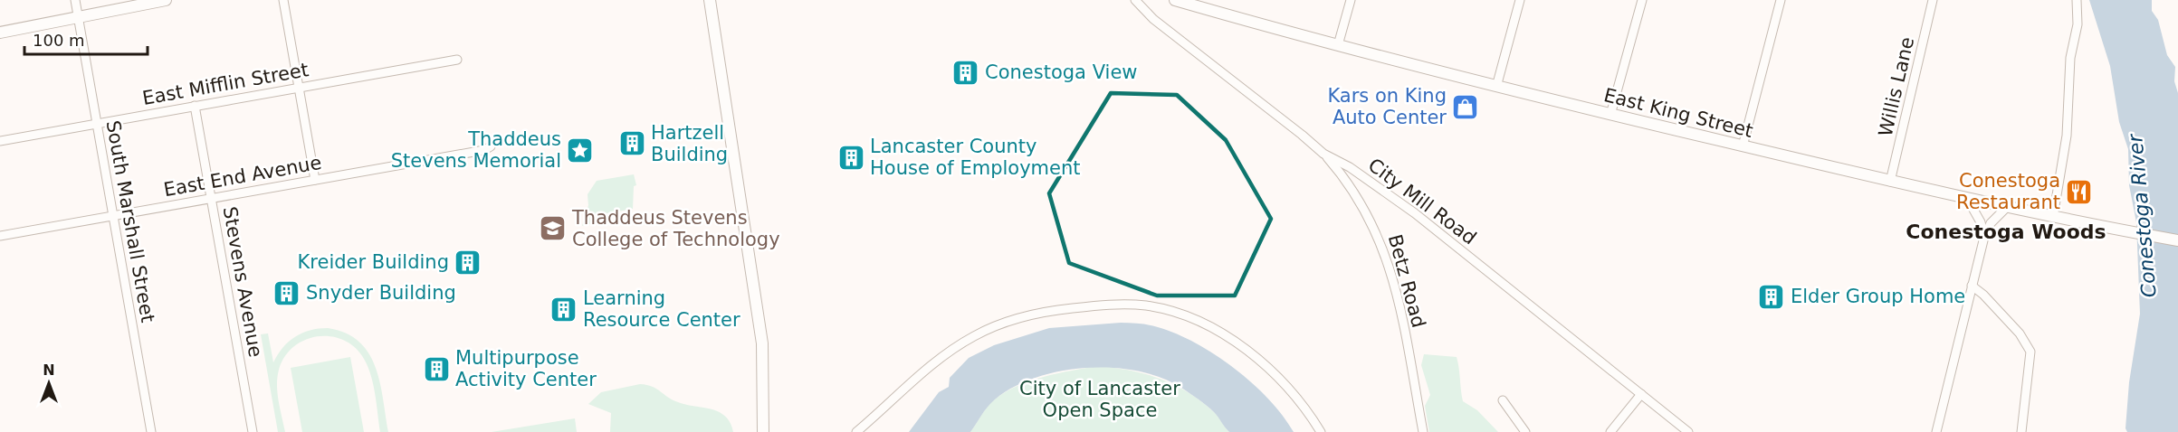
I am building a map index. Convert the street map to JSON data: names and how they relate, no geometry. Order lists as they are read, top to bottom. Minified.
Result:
{"streets":{"main road":["East King Street"],"street":["East Mifflin Street","Willis Lane","East End Avenue","City Mill Road","South Marshall Street","Betz Road","Stevens Avenue"]},"crossings":[["East Mifflin Street","South Marshall Street"],["East Mifflin Street","Stevens Avenue"],["Willis Lane","East King Street"],["East End Avenue","South Marshall Street"],["East End Avenue","Stevens Avenue"],["City Mill Road","Betz Road"]],"districts":["Conestoga Woods"],"water":["Conestoga River"],"parks":["City of Lancaster Open Space"],"places":{"building":["Conestoga View","Hartzell Building","Lancaster County House of Employment","Kreider Building","Snyder Building","Elder Group Home","Learning Resource Center","Multipurpose Activity Center"],"shop":["Kars on King Auto Center"],"place":["Thaddeus Stevens Memorial"],"restaurant":["Conestoga Restaurant"],"school or university":["Thaddeus Stevens College of Technology"]},"scale_bar":"100 m","north":"top"}
